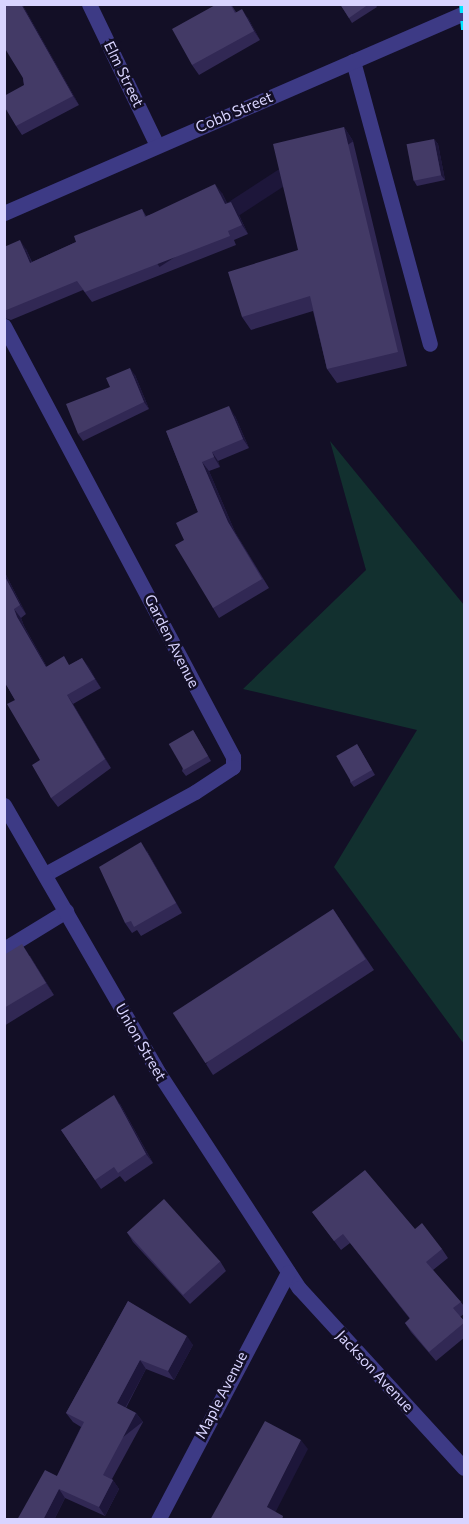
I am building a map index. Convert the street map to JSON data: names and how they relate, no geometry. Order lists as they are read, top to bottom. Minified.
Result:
{"streets":{"street":["Elm Street","Cobb Street","Garden Avenue","Union Street","Jackson Avenue","Maple Avenue"]},"crossings":[["Elm Street","Cobb Street"],["Garden Avenue","Union Street"],["Union Street","Jackson Avenue"],["Union Street","Maple Avenue"],["Jackson Avenue","Maple Avenue"]]}
